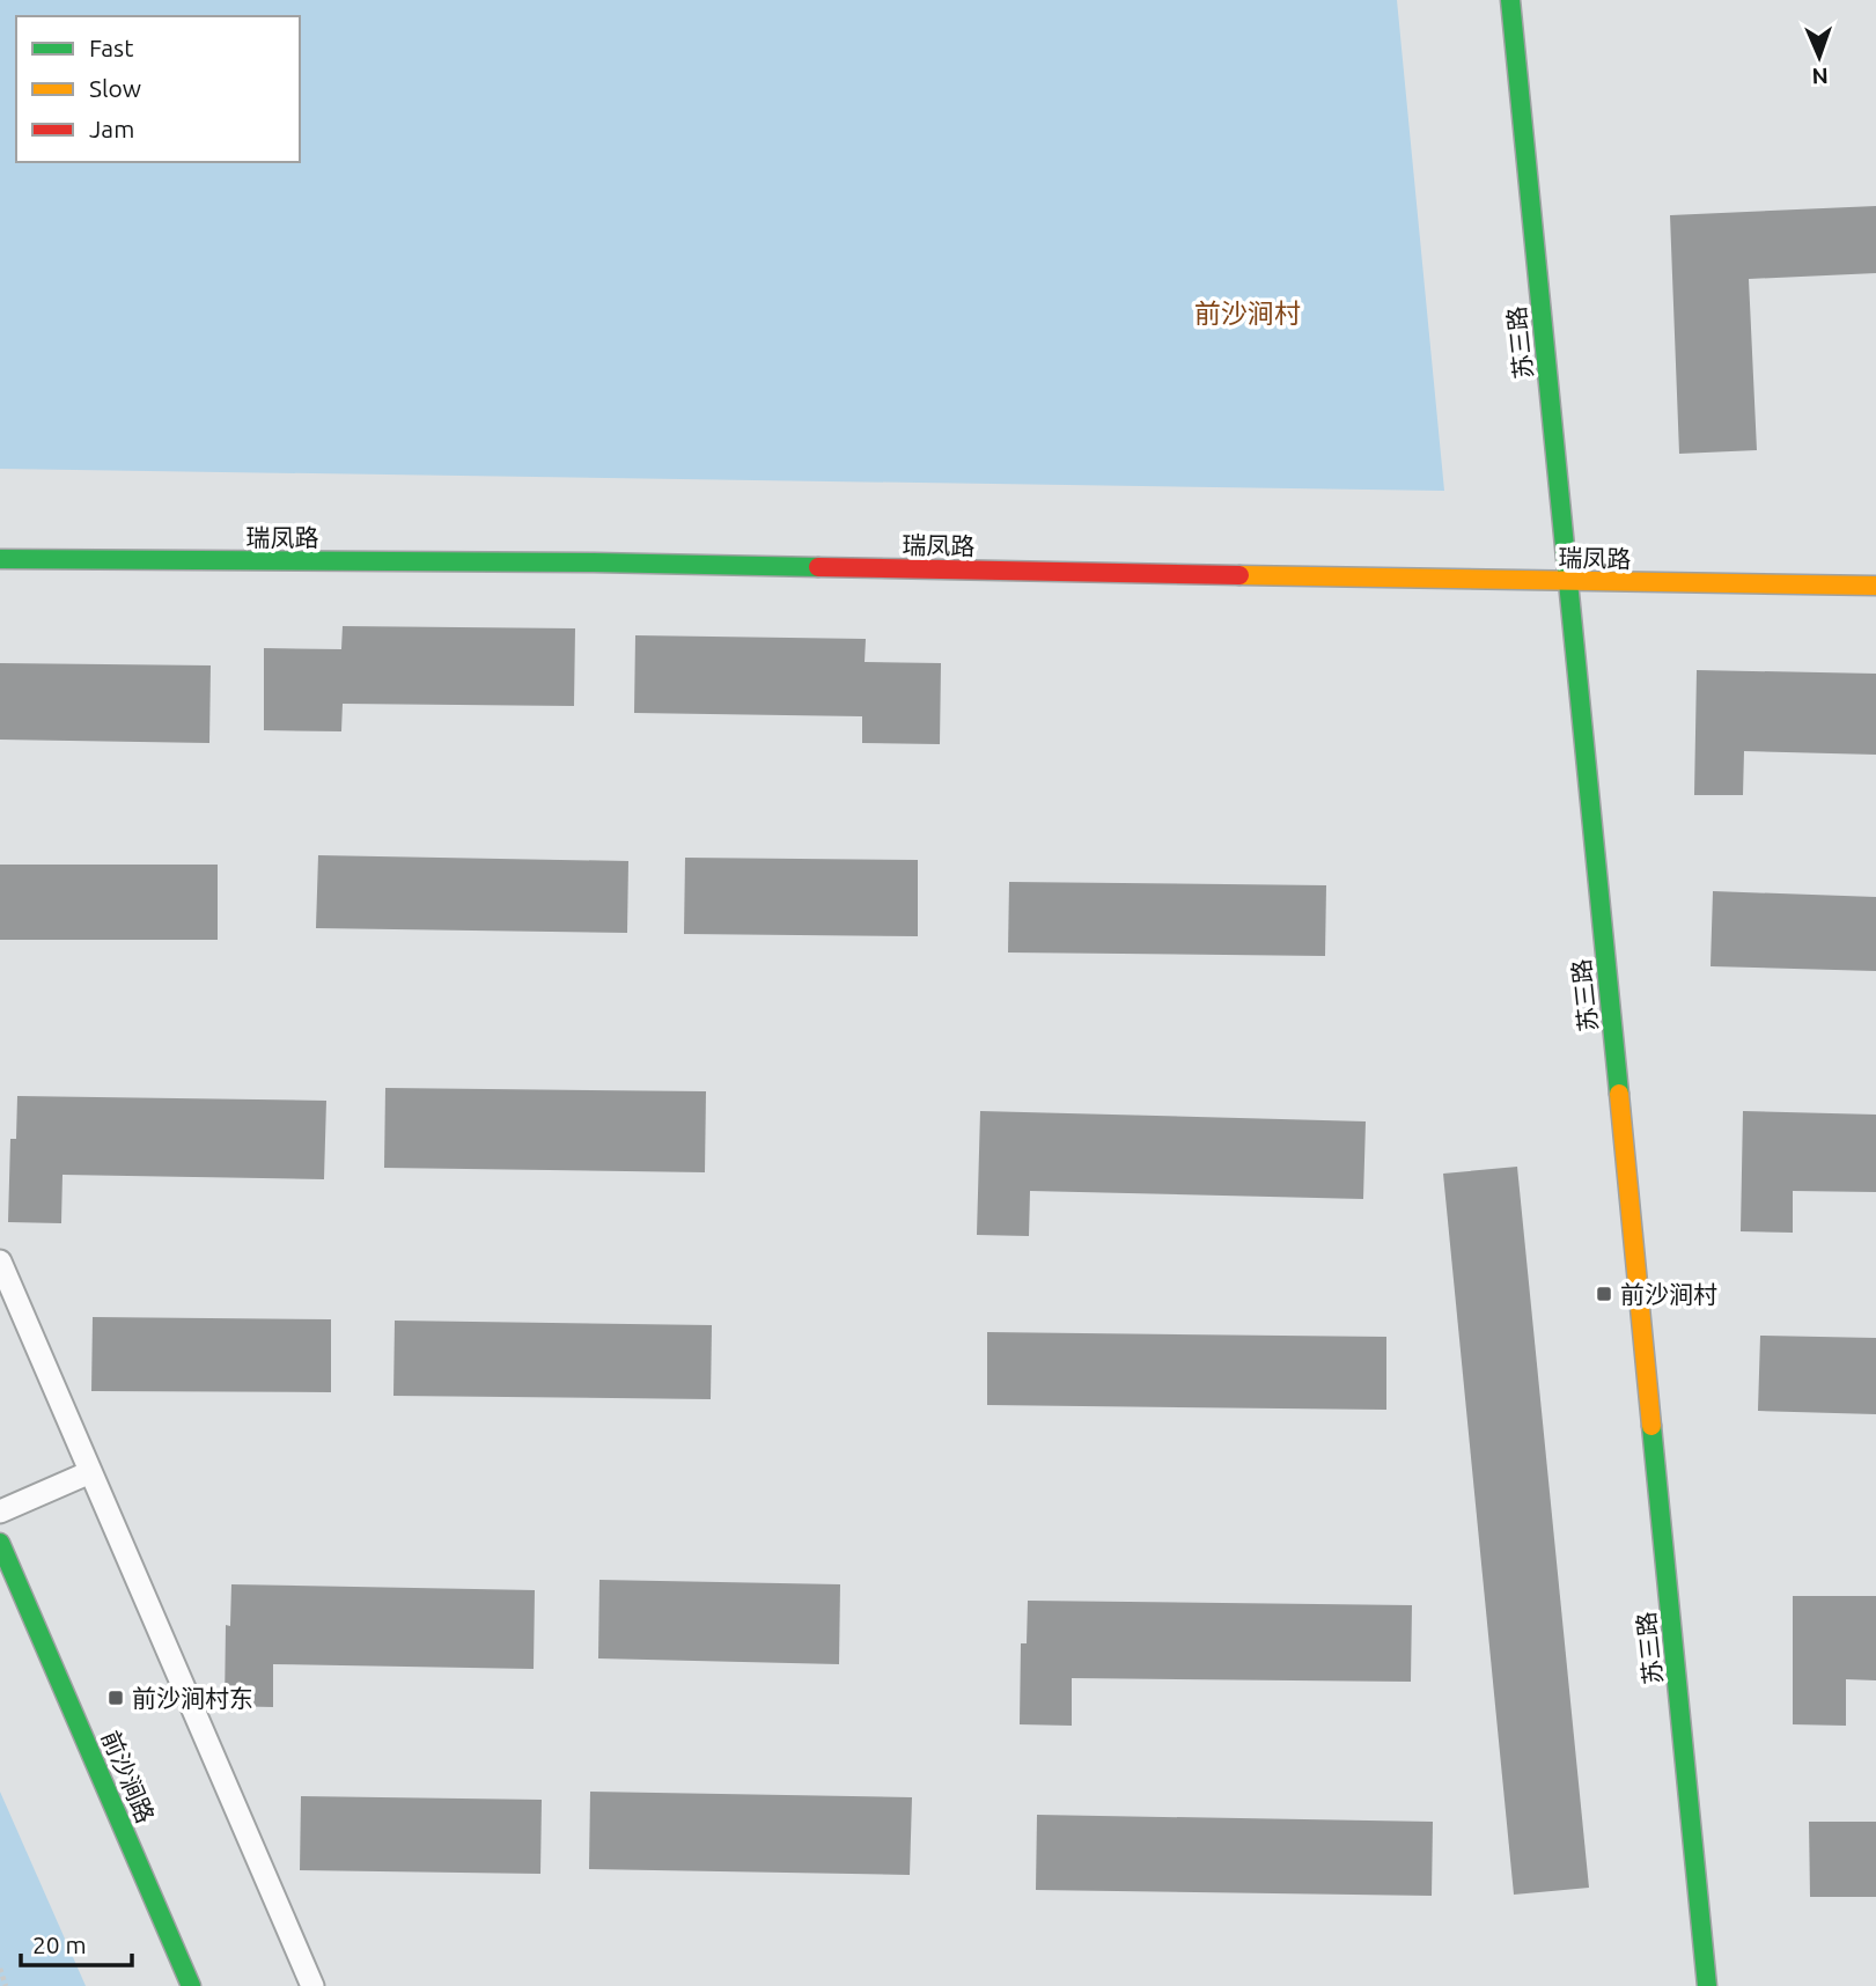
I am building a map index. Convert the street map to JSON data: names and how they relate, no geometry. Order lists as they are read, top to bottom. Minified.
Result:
{"streets":{"street":["苏三路","瑞凤路","前沙涧路"]},"crossings":[["苏三路","瑞凤路"]],"districts":["前沙涧村"],"places":{"transit":["前沙涧村","前沙涧村东"]},"legend":["Fast","Slow","Jam"],"scale_bar":"20 m","north":"bottom"}
